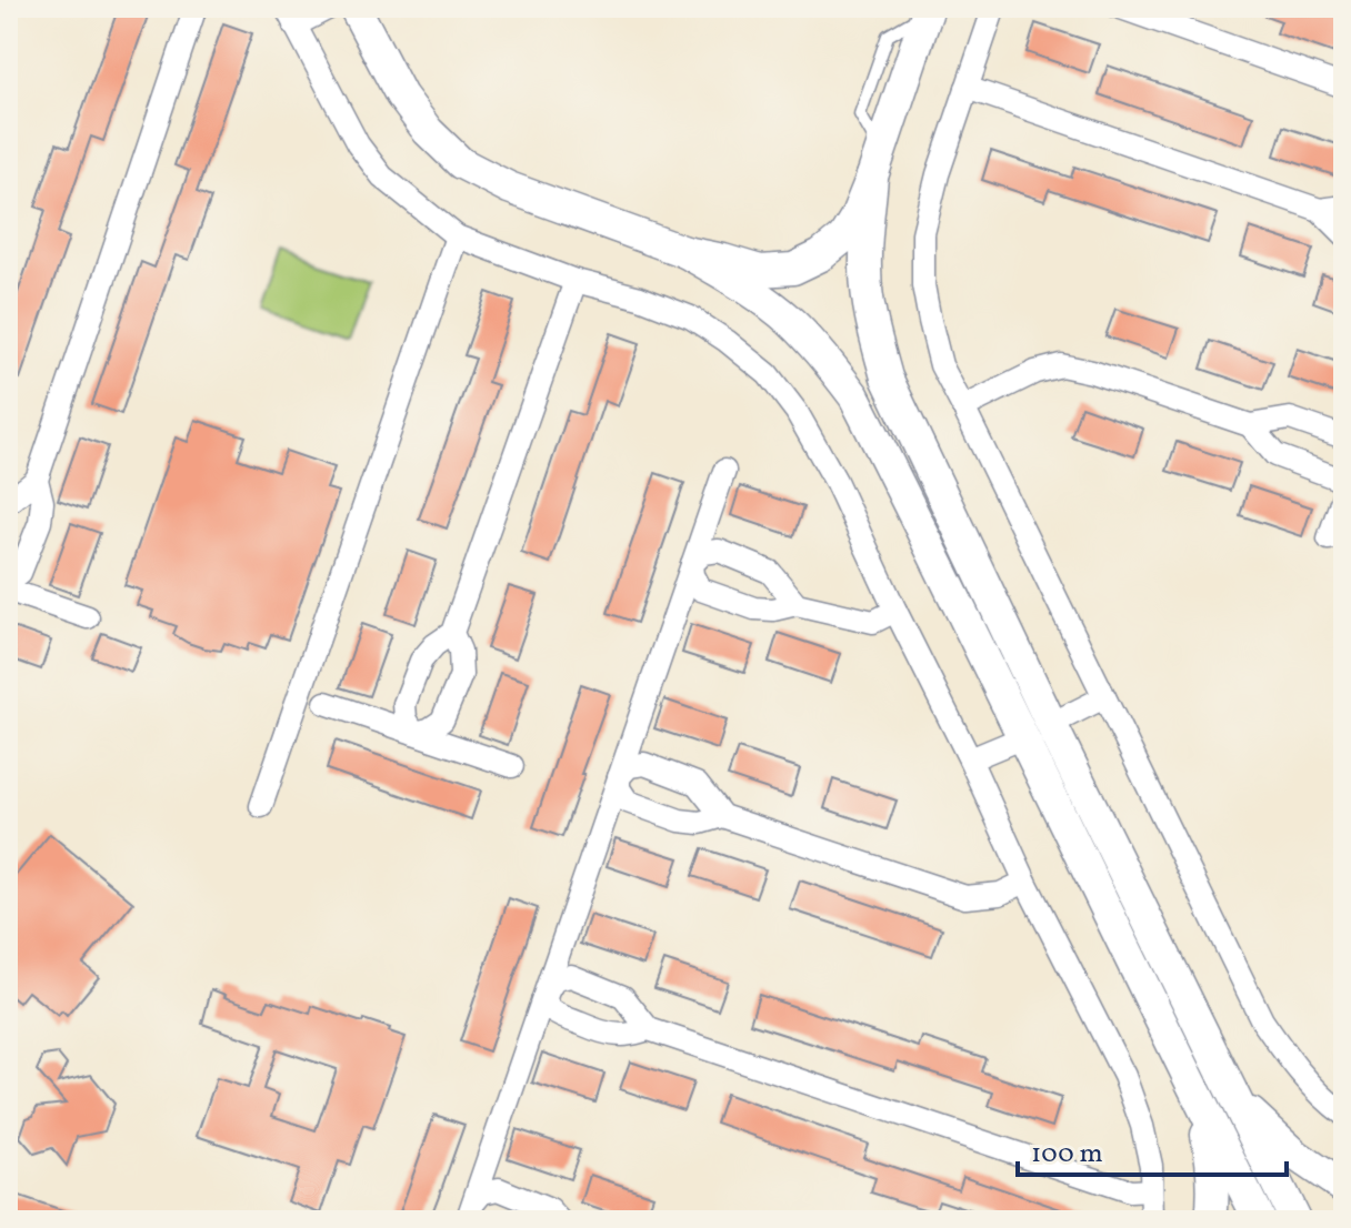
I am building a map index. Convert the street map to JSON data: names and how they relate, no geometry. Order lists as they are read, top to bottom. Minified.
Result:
{"scale_bar":"100 m"}
